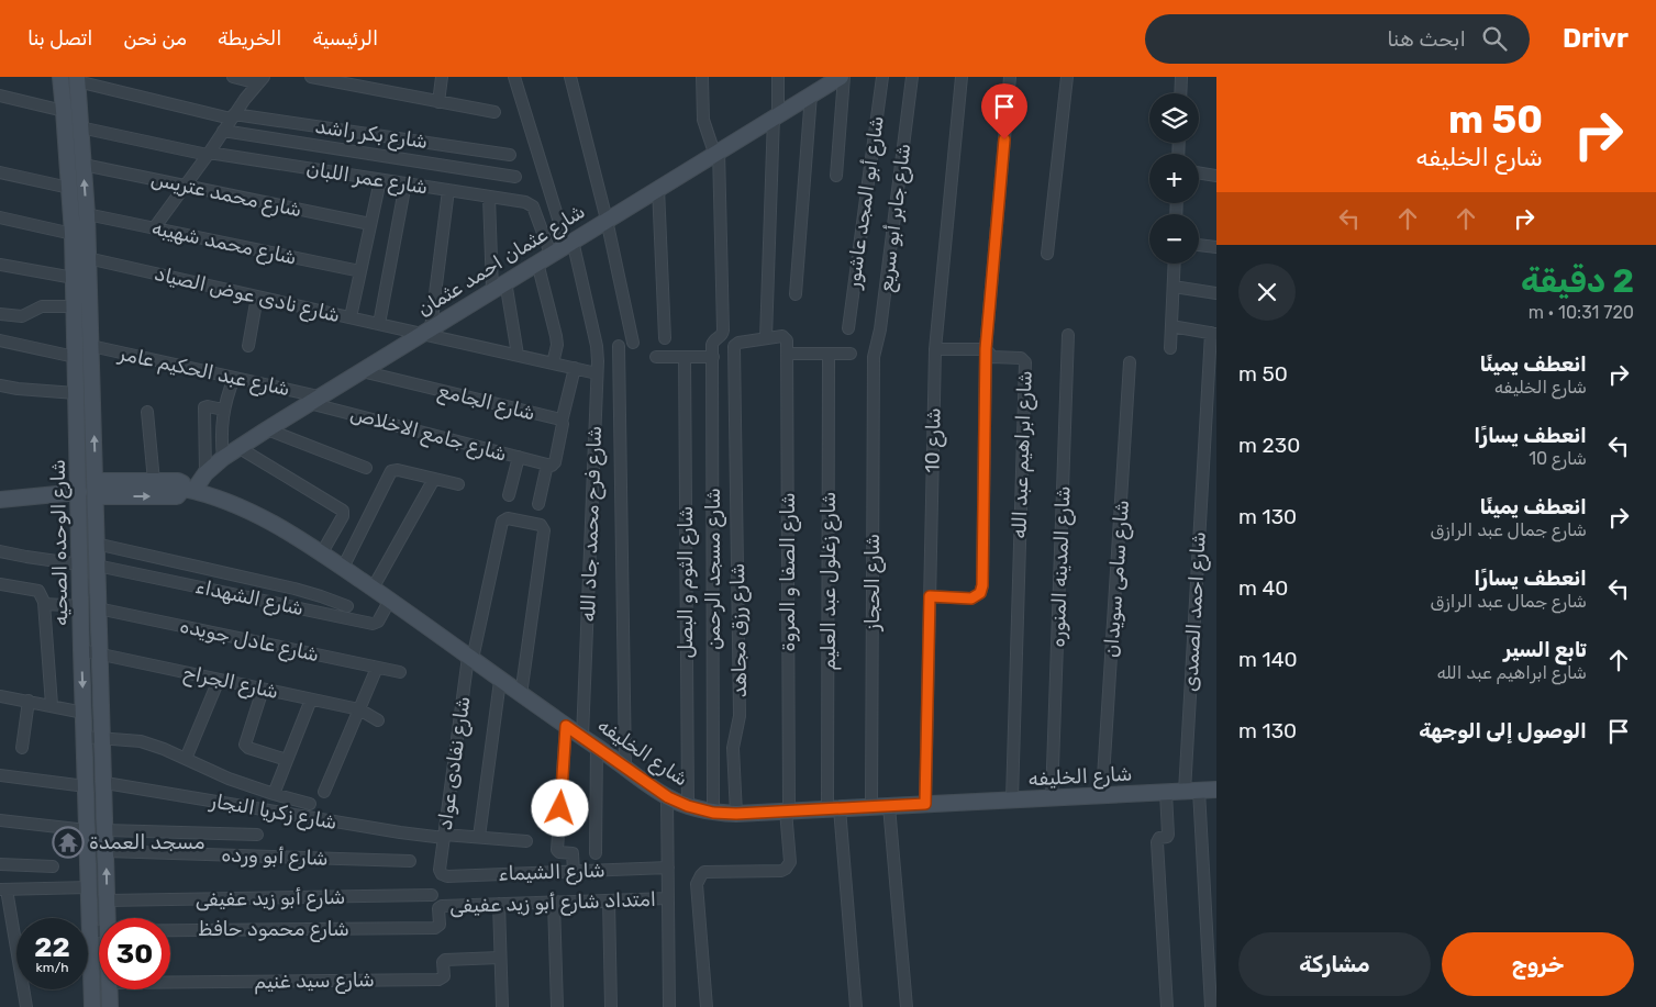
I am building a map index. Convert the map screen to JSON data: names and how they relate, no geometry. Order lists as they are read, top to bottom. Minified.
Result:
{"streets":{"main road":["شارع عثمان احمد عثمان","شارع الوحده الصحيه","شارع الخليفه"],"street":["شارع بكر راشد","شارع عمر اللبان","شارع محمد عتريس","شارع أبو المجد عاشور","شارع جابر أبو سريع","شارع محمد شهيبه","شارع نادى عوض الصياد","شارع عبد الحكيم عامر","شارع الجامع","شارع جامع الاخلاص","شارع 10","شارع ابراهيم عبد الله","شارع فرح محمد جاد الله","شارع المدينه المنوره","شارع مسجد الرحمن","شارع الصفا و المروة","شارع سامى سويدان","شارع زغلول عبد العليم","شارع الثوم و البصل","شارع الحجاز","شارع الشهداء","شارع احمد الصمدى","شارع رزق مجاهد","شارع عادل جويده","شارع الجراح","شارع نفادى عواد","شارع زكريا النجار","شارع أبو ورده","شارع الشيماء","شارع أبو زيد عفيفى","امتداد شارع أبو زيد عفيفى","شارع محمود حافظ","شارع سيد غنيم"]},"crossings":[["شارع بكر راشد","شارع الوحده الصحيه"],["شارع عمر اللبان","شارع عثمان احمد عثمان"],["شارع عمر اللبان","شارع الوحده الصحيه"],["شارع محمد عتريس","شارع الوحده الصحيه"],["شارع جابر أبو سريع","شارع الحجاز"],["شارع محمد شهيبه","شارع الوحده الصحيه"],["شارع عثمان احمد عثمان","شارع نادى عوض الصياد"],["شارع عثمان احمد عثمان","شارع عبد الحكيم عامر"],["شارع عثمان احمد عثمان","شارع الجامع"],["شارع عثمان احمد عثمان","شارع جامع الاخلاص"],["شارع عثمان احمد عثمان","شارع فرح محمد جاد الله"],["شارع عثمان احمد عثمان","شارع مسجد الرحمن"],["شارع عثمان احمد عثمان","شارع الخليفه"],["شارع نادى عوض الصياد","شارع فرح محمد جاد الله"],["شارع نادى عوض الصياد","شارع الوحده الصحيه"],["شارع عبد الحكيم عامر","شارع جامع الاخلاص"],["شارع عبد الحكيم عامر","شارع الوحده الصحيه"],["شارع الجامع","شارع جامع الاخلاص"],["شارع 10","شارع الخليفه"],["شارع ابراهيم عبد الله","شارع الخليفه"],["شارع فرح محمد جاد الله","شارع الخليفه"],["شارع الوحده الصحيه","شارع الشهداء"],["شارع الوحده الصحيه","شارع عادل جويده"],["شارع الوحده الصحيه","شارع الجراح"],["شارع الوحده الصحيه","شارع الخليفه"],["شارع الوحده الصحيه","شارع زكريا النجار"],["شارع الوحده الصحيه","شارع أبو ورده"],["شارع الوحده الصحيه","شارع أبو زيد عفيفى"],["شارع الوحده الصحيه","شارع محمود حافظ"],["شارع المدينه المنوره","شارع الخليفه"],["شارع مسجد الرحمن","شارع الخليفه"],["شارع الصفا و المروة","شارع رزق مجاهد"],["شارع الصفا و المروة","شارع الخليفه"],["شارع سامى سويدان","شارع الخليفه"],["شارع زغلول عبد العليم","شارع الخليفه"],["شارع الثوم و البصل","شارع الخليفه"],["شارع الحجاز","شارع الخليفه"],["شارع الشهداء","شارع الخليفه"],["شارع احمد الصمدى","شارع الخليفه"],["شارع رزق مجاهد","شارع الخليفه"],["شارع الخليفه","شارع نفادى عواد"],["شارع نفادى عواد","شارع زكريا النجار"],["شارع نفادى عواد","شارع الشيماء"],["امتداد شارع أبو زيد عفيفى","شارع محمود حافظ"]],"places":{"temple":["مسجد العمدة"]},"page":{"header":"Drivr","search":"ابحث هنا","nav":["الرئيسية","الخريطة","من نحن","اتصل بنا"],"turn":["50 m","شارع الخليفه"],"map_buttons":["+","−"],"heading":["2 دقيقة","720 m · 10:31"],"list":[{"name":"انعطف يمينًا","note":"شارع الخليفه","value":"50 m"},{"name":"انعطف يسارًا","note":"شارع 10","value":"230 m"},{"name":"انعطف يمينًا","note":"شارع جمال عبد الرازق","value":"130 m"},{"name":"انعطف يسارًا","note":"شارع جمال عبد الرازق","value":"40 m"},{"name":"تابع السير","note":"شارع ابراهيم عبد الله","value":"140 m"},{"name":"الوصول إلى الوجهة","value":"130 m"}],"speed":"22 km/h","limit":"30","buttons":["خروج","مشاركة"]}}
